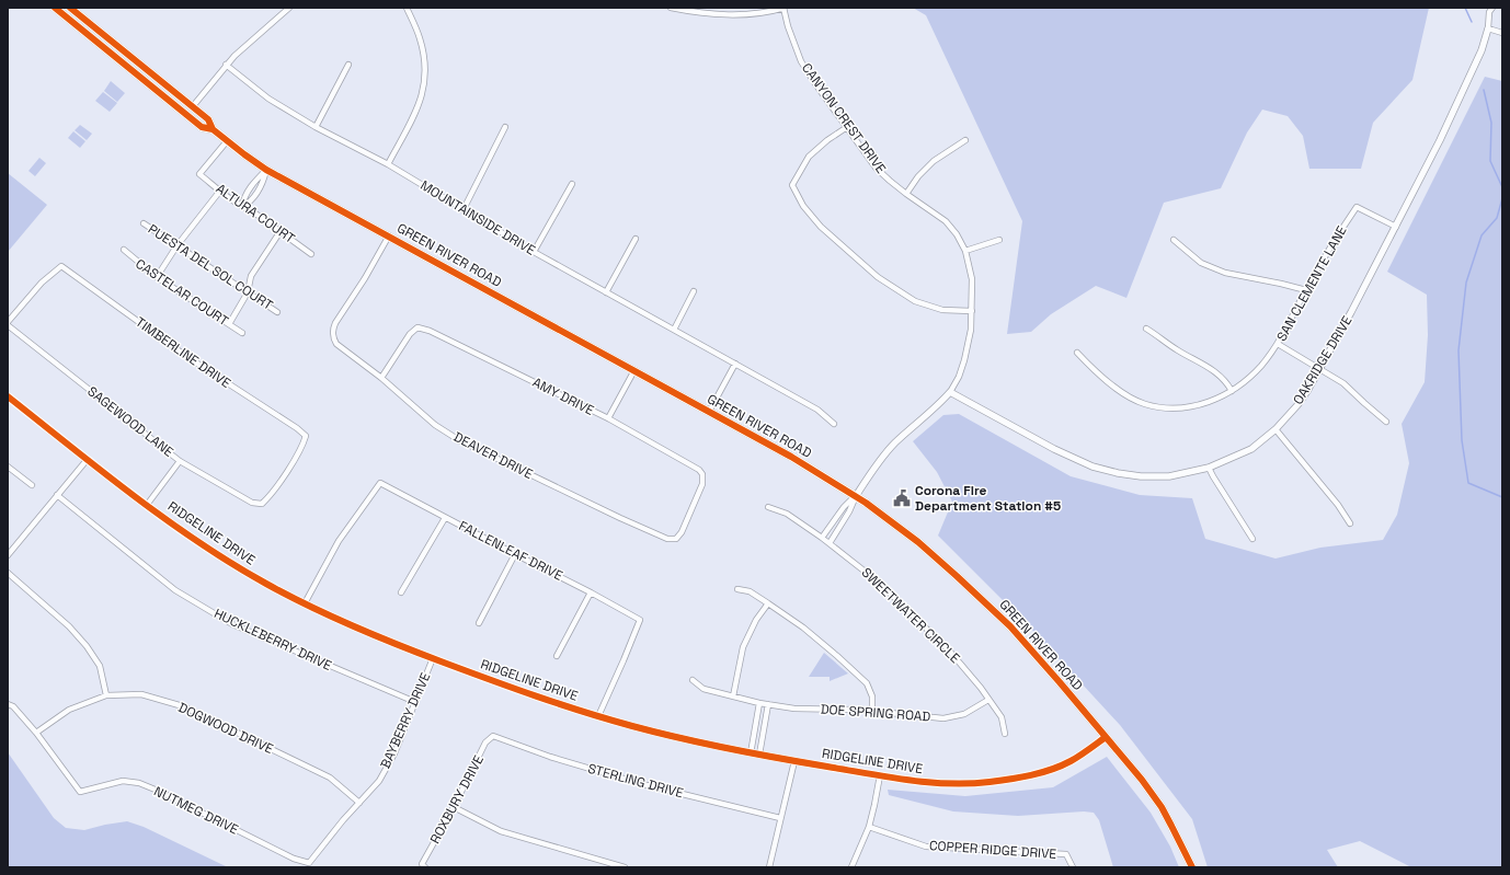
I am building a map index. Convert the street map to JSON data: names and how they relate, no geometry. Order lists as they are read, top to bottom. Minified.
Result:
{"streets":{"main road":["GREEN RIVER ROAD"],"street":["CANYON CREST DRIVE","ALTURA COURT","MOUNTAINSIDE DRIVE","PUESTA DEL SOL COURT","SAN CLEMENTE LANE","CASTELAR COURT","TIMBERLINE DRIVE","OAKRIDGE DRIVE","AMY DRIVE","SAGEWOOD LANE","DEAVER DRIVE","RIDGELINE DRIVE","FALLENLEAF DRIVE","SWEETWATER CIRCLE","HUCKLEBERRY DRIVE","DOE SPRING ROAD","BAYBERRY DRIVE","DOGWOOD DRIVE","STERLING DRIVE","ROXBURY DRIVE","NUTMEG DRIVE","COPPER RIDGE DRIVE"]},"crossings":[["CANYON CREST DRIVE","GREEN RIVER ROAD"],["CANYON CREST DRIVE","OAKRIDGE DRIVE"],["CANYON CREST DRIVE","SWEETWATER CIRCLE"],["ALTURA COURT","GREEN RIVER ROAD"],["GREEN RIVER ROAD","DEAVER DRIVE"],["GREEN RIVER ROAD","RIDGELINE DRIVE"],["SAN CLEMENTE LANE","OAKRIDGE DRIVE"],["TIMBERLINE DRIVE","SAGEWOOD LANE"],["AMY DRIVE","DEAVER DRIVE"],["RIDGELINE DRIVE","FALLENLEAF DRIVE"],["RIDGELINE DRIVE","BAYBERRY DRIVE"],["SWEETWATER CIRCLE","DOE SPRING ROAD"],["HUCKLEBERRY DRIVE","BAYBERRY DRIVE"],["BAYBERRY DRIVE","DOGWOOD DRIVE"],["BAYBERRY DRIVE","NUTMEG DRIVE"],["DOGWOOD DRIVE","NUTMEG DRIVE"],["STERLING DRIVE","ROXBURY DRIVE"]],"places":{"public building":["Corona Fire Department Station #5"]}}
